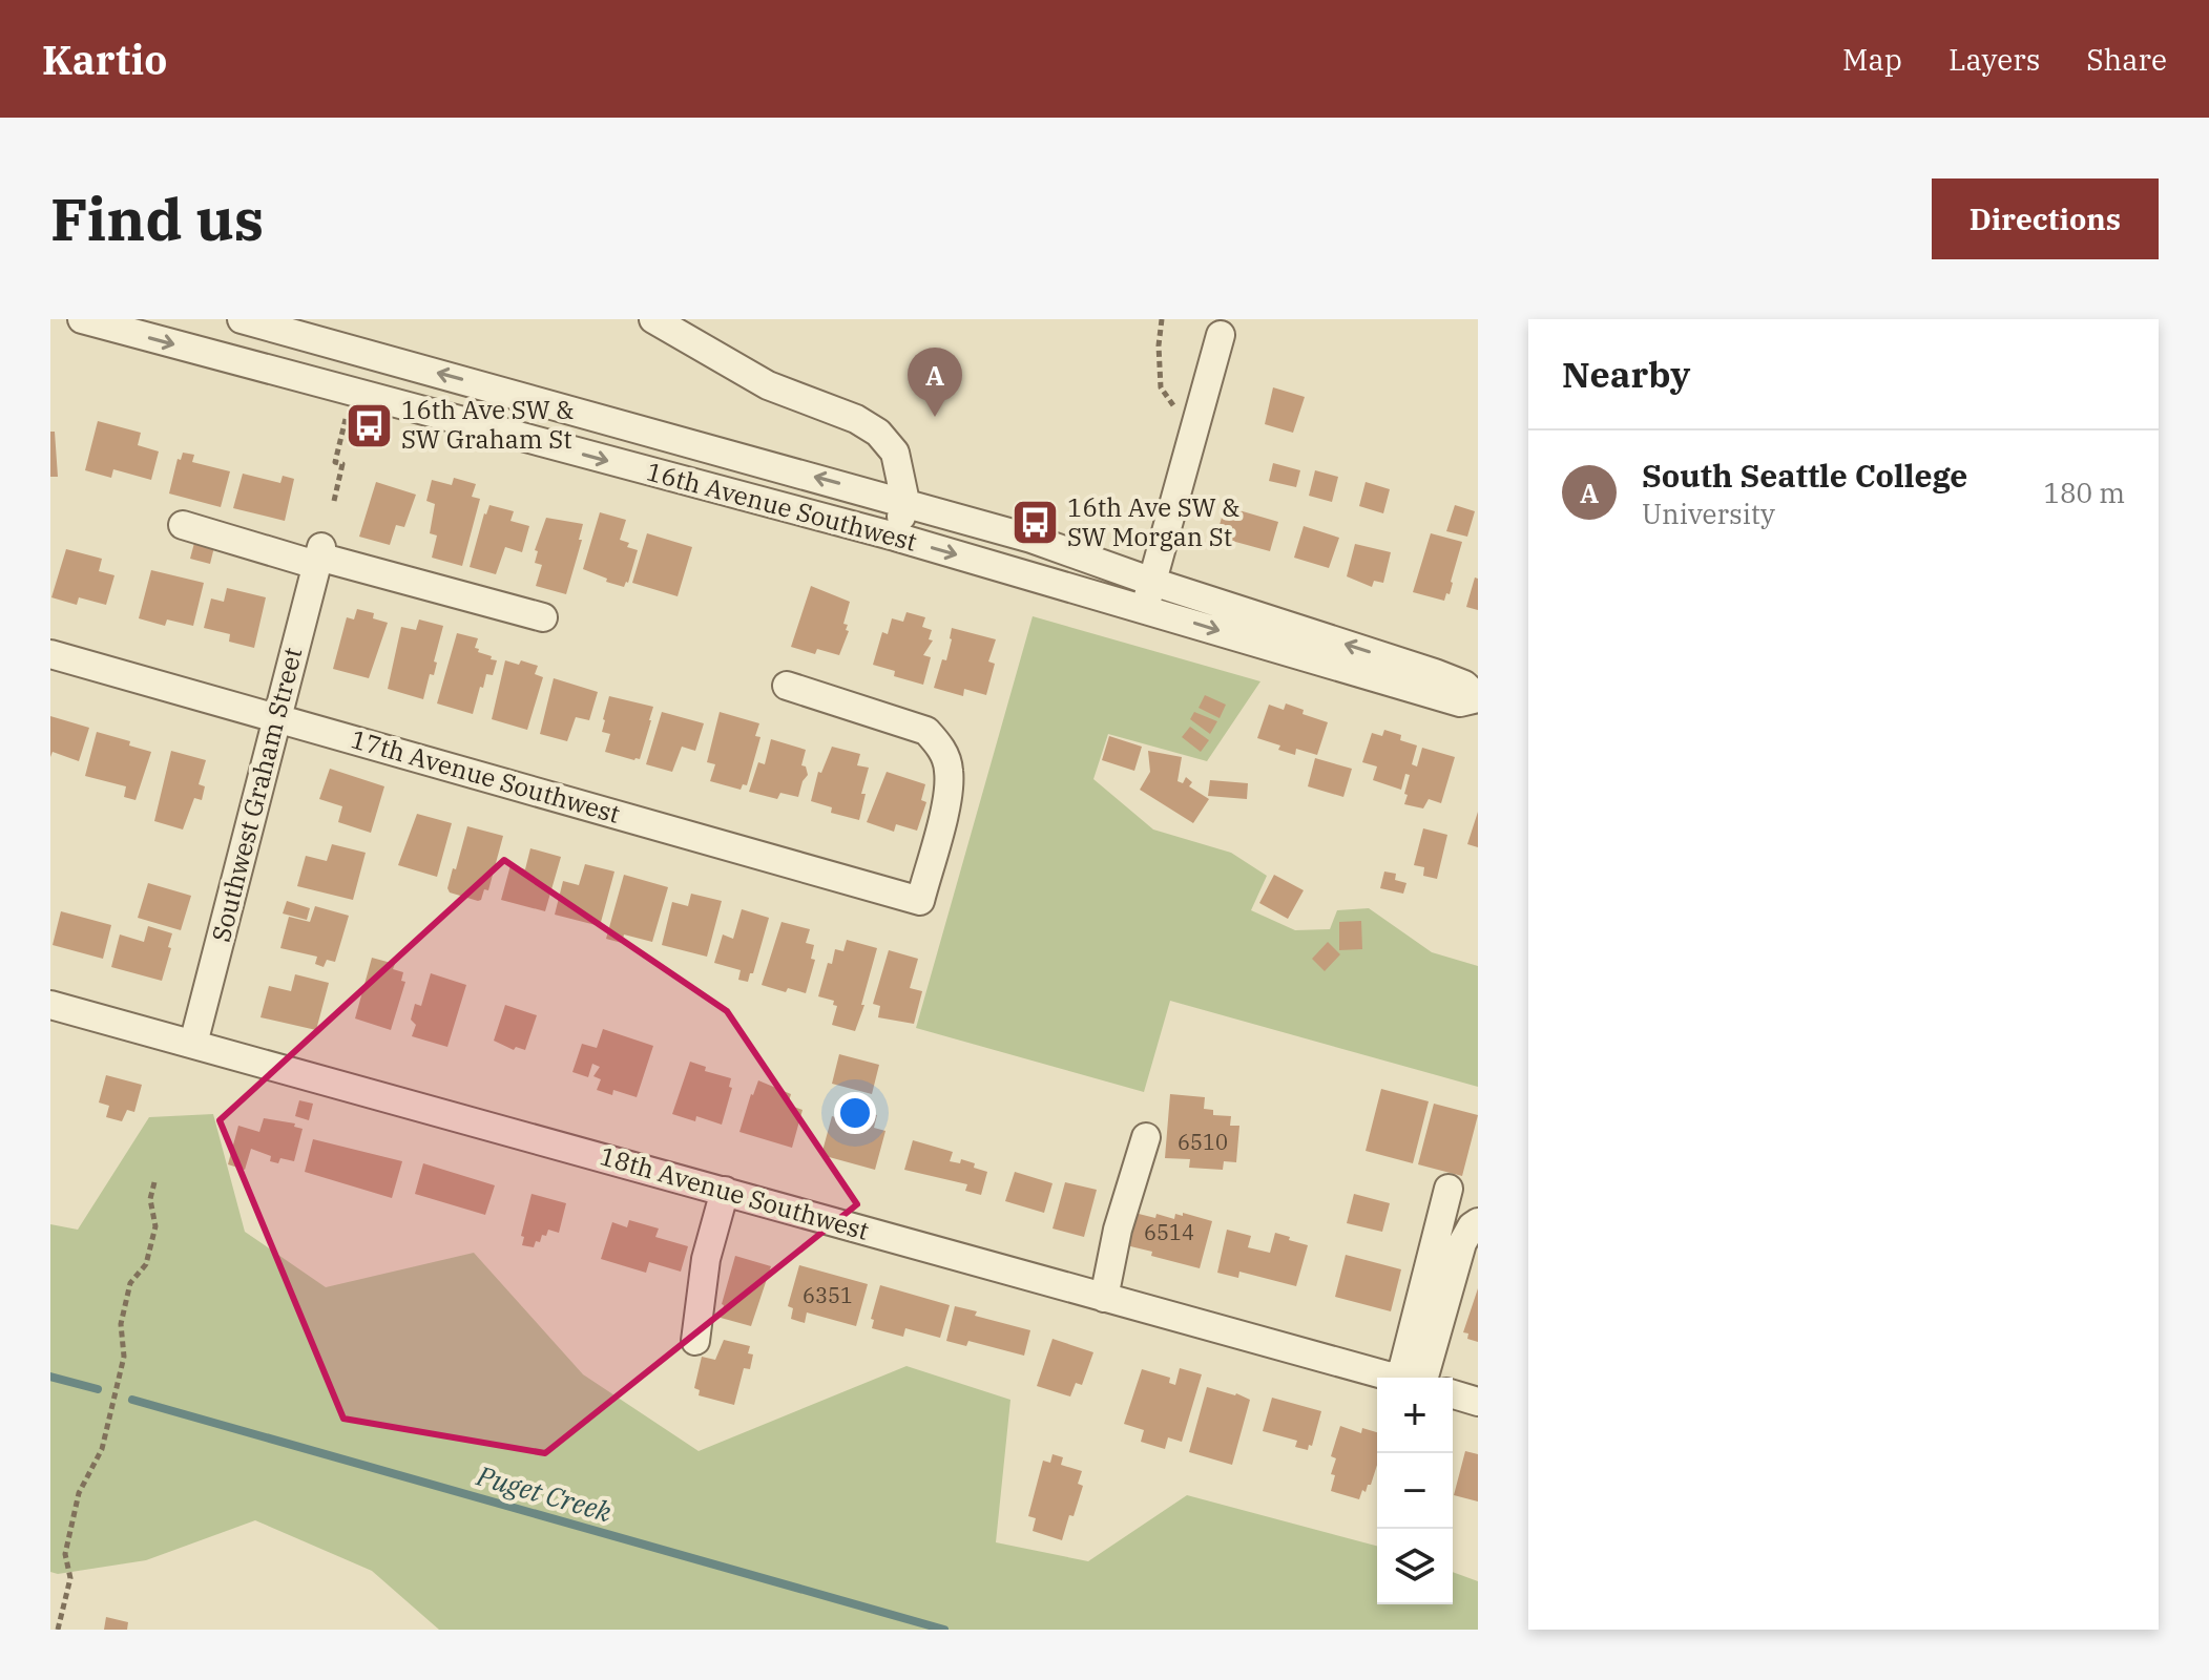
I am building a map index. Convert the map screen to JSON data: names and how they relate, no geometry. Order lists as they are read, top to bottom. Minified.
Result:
{"streets":{"street":["16th Avenue Southwest","17th Avenue Southwest","Southwest Graham Street","18th Avenue Southwest"]},"crossings":[["17th Avenue Southwest","Southwest Graham Street"],["Southwest Graham Street","18th Avenue Southwest"]],"water":["Puget Creek"],"places":{"bus stop":["16th Ave SW & SW Graham St","16th Ave SW & SW Morgan St"]},"house_numbers":["6510","6514","6351"],"page":{"header":"Kartio","nav":["Map","Layers","Share"],"buttons":"Directions","title":"Find us","heading":"Nearby","pins":"A","list":[{"mark":"A","name":"South Seattle College","note":"University","value":"180 m"}],"map_buttons":["+","−"]}}
